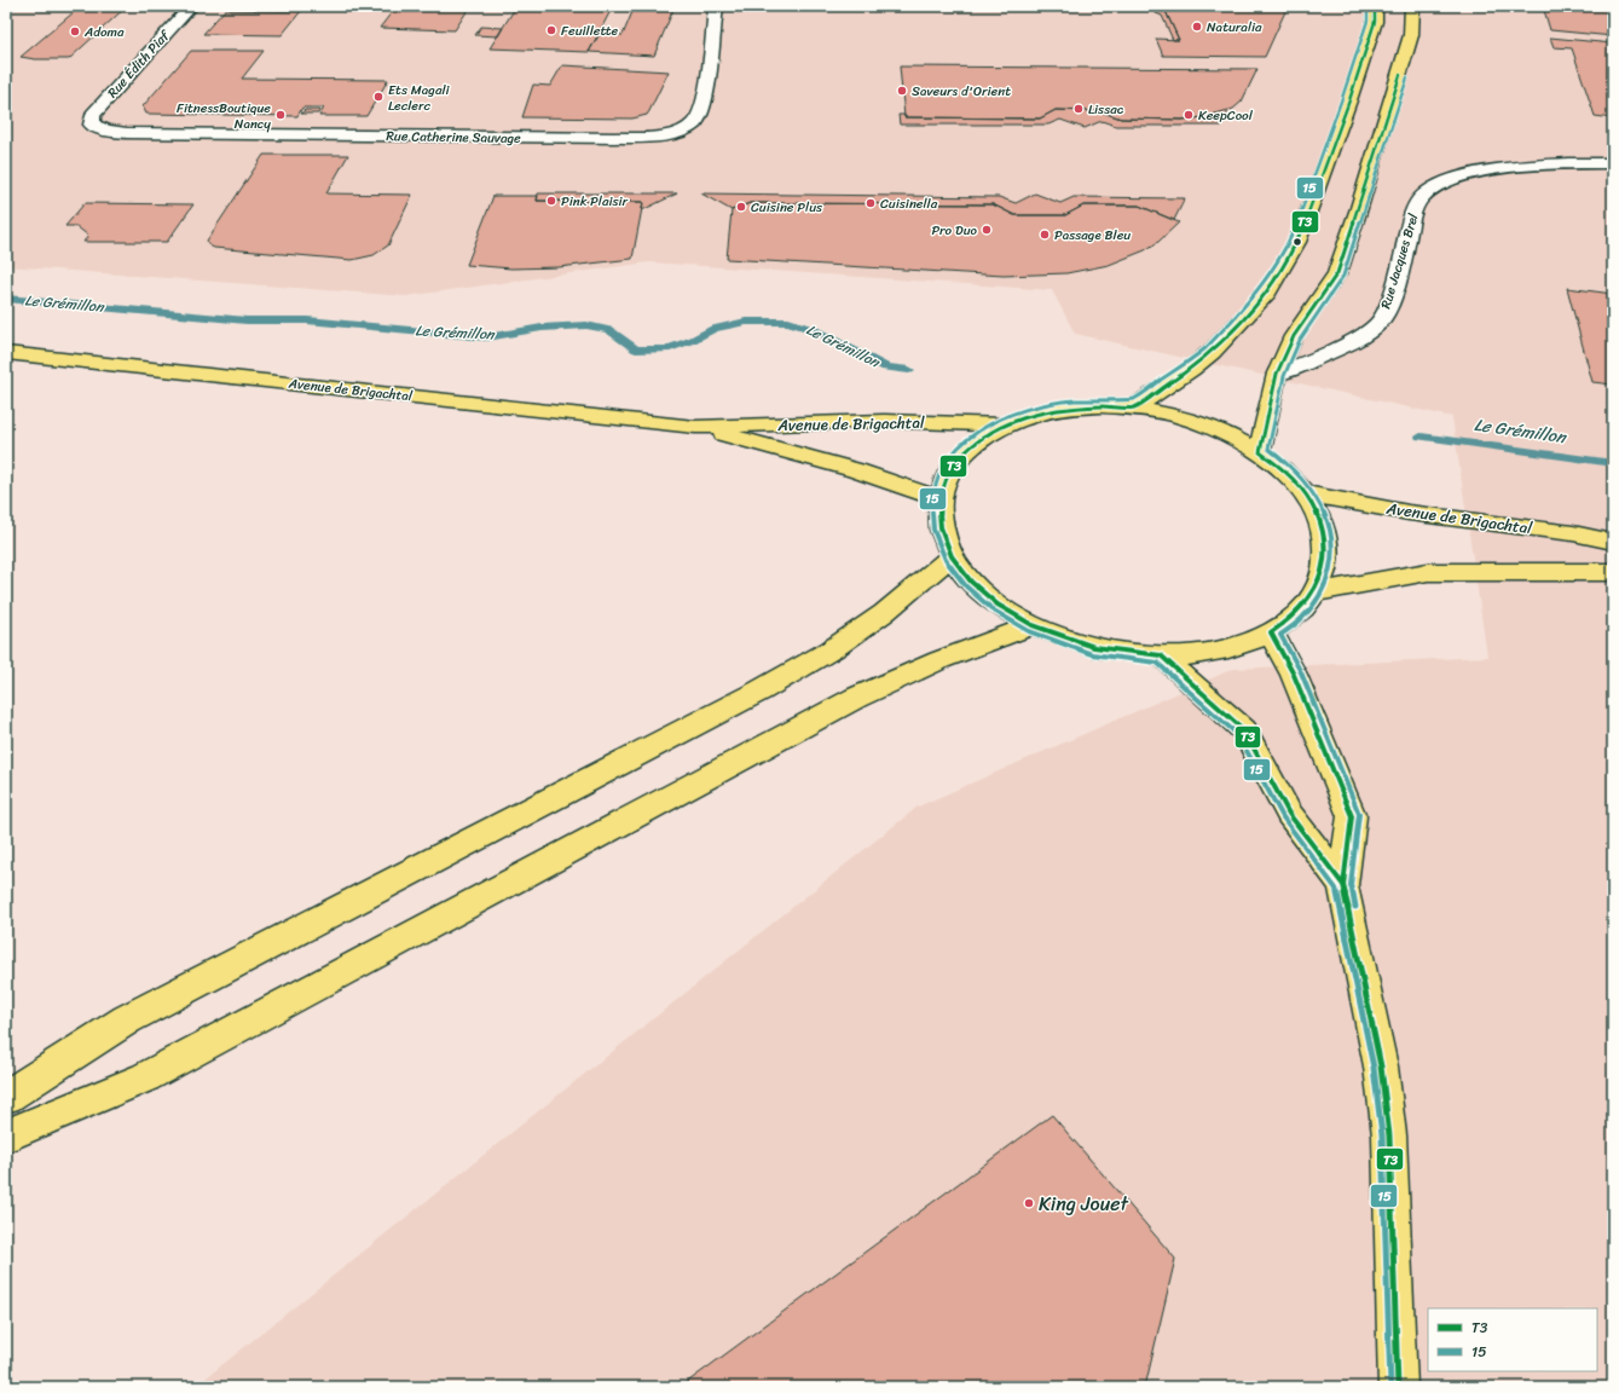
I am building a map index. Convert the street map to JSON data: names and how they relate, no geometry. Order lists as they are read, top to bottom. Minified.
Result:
{"streets":{"main road":["Avenue de Brigachtal"],"street":["Rue Édith Piaf","Rue Catherine Sauvage","Rue Jacques Brel"]},"crossings":[["Rue Édith Piaf","Rue Catherine Sauvage"]],"water":["Le Grémillon"],"places":["Naturalia","Feuillette","Adoma","Saveurs d'Orient","Ets Magali Leclerc","Lissac","FitnessBoutique Nancy","KeepCool","Pink Plaisir","Cuisinella","Cuisine Plus","Pro Duo","Passage Bleu","King Jouet"],"lines":["transit line T3","transit line 15"],"legend":["T3","15"]}
